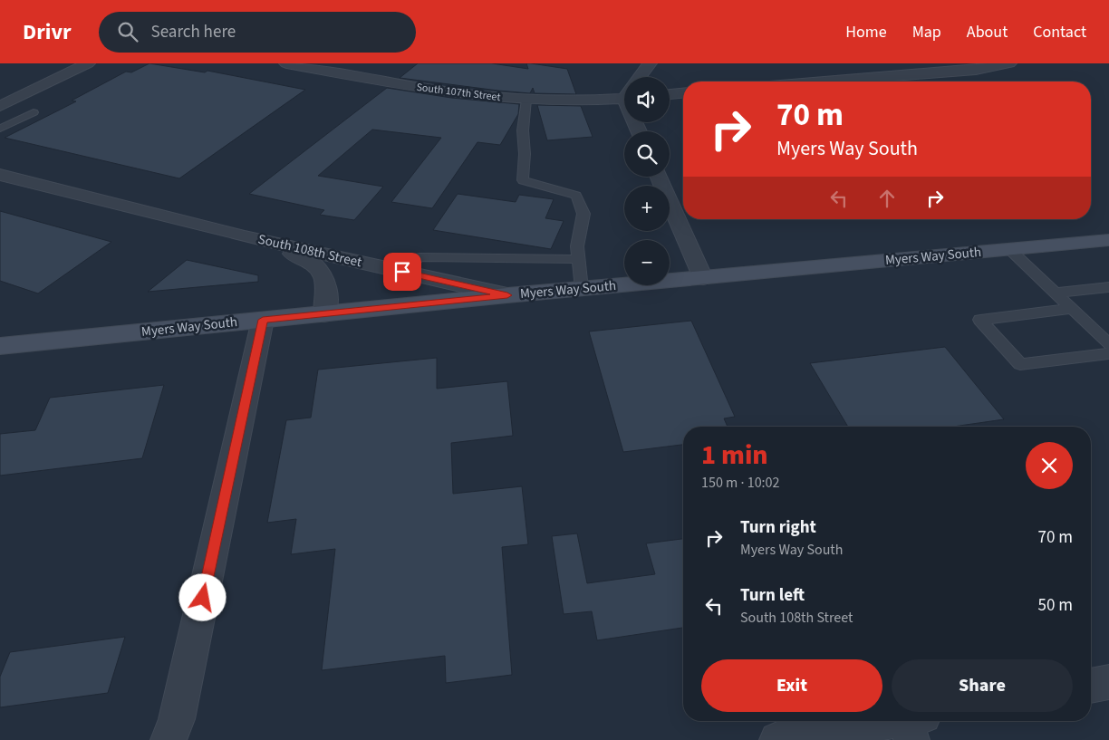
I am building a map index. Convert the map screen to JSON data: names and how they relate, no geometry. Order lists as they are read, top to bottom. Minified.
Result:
{"streets":{"main road":["Myers Way South"],"street":["South 107th Street","South 108th Street"]},"crossings":[["South 108th Street","Myers Way South"]],"page":{"header":"Drivr","search":"Search here","nav":["Home","Map","About","Contact"],"map_buttons":["+","−"],"turn":["70 m","Myers Way South"],"heading":["1 min","150 m · 10:02"],"list":[{"name":"Turn right","note":"Myers Way South","value":"70 m"},{"name":"Turn left","note":"South 108th Street","value":"50 m"}],"buttons":["Exit","Share"]}}
